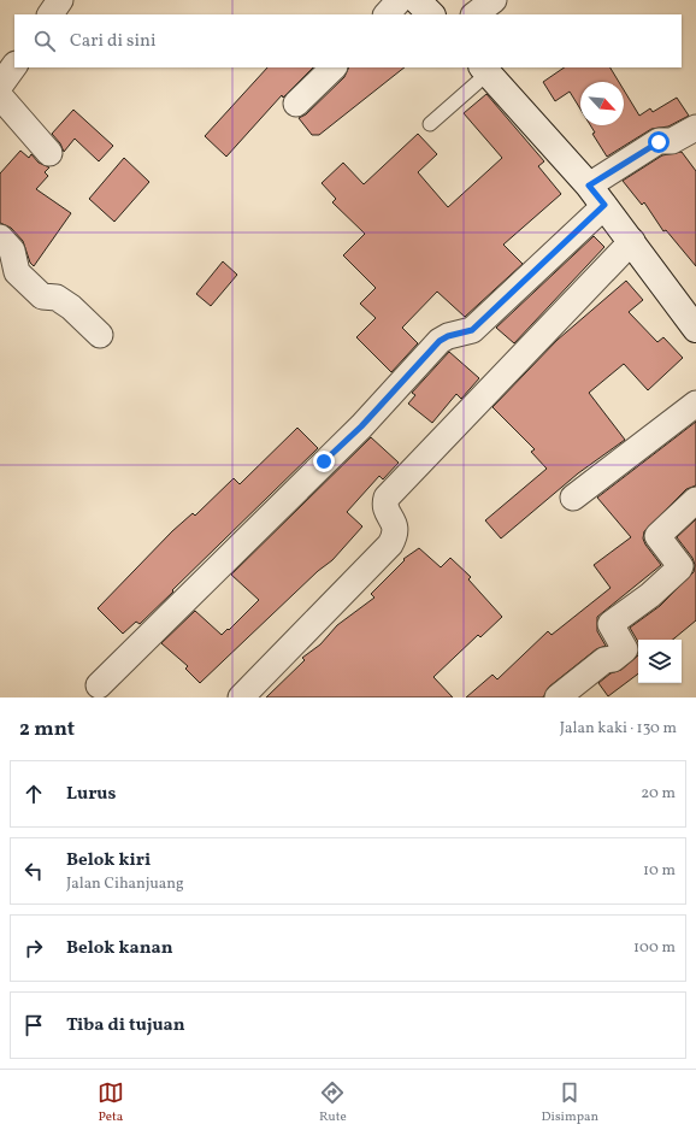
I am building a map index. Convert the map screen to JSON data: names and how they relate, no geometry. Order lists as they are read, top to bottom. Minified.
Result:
{"north":"bottom right","page":{"search":"Cari di sini","heading":["2 mnt","Jalan kaki · 130 m"],"list":[["Lurus","20 m"],["Belok kiri","Jalan Cihanjuang","10 m"],["Belok kanan","100 m"],"Tiba di tujuan"],"nav":["Peta","Rute","Disimpan"]}}
